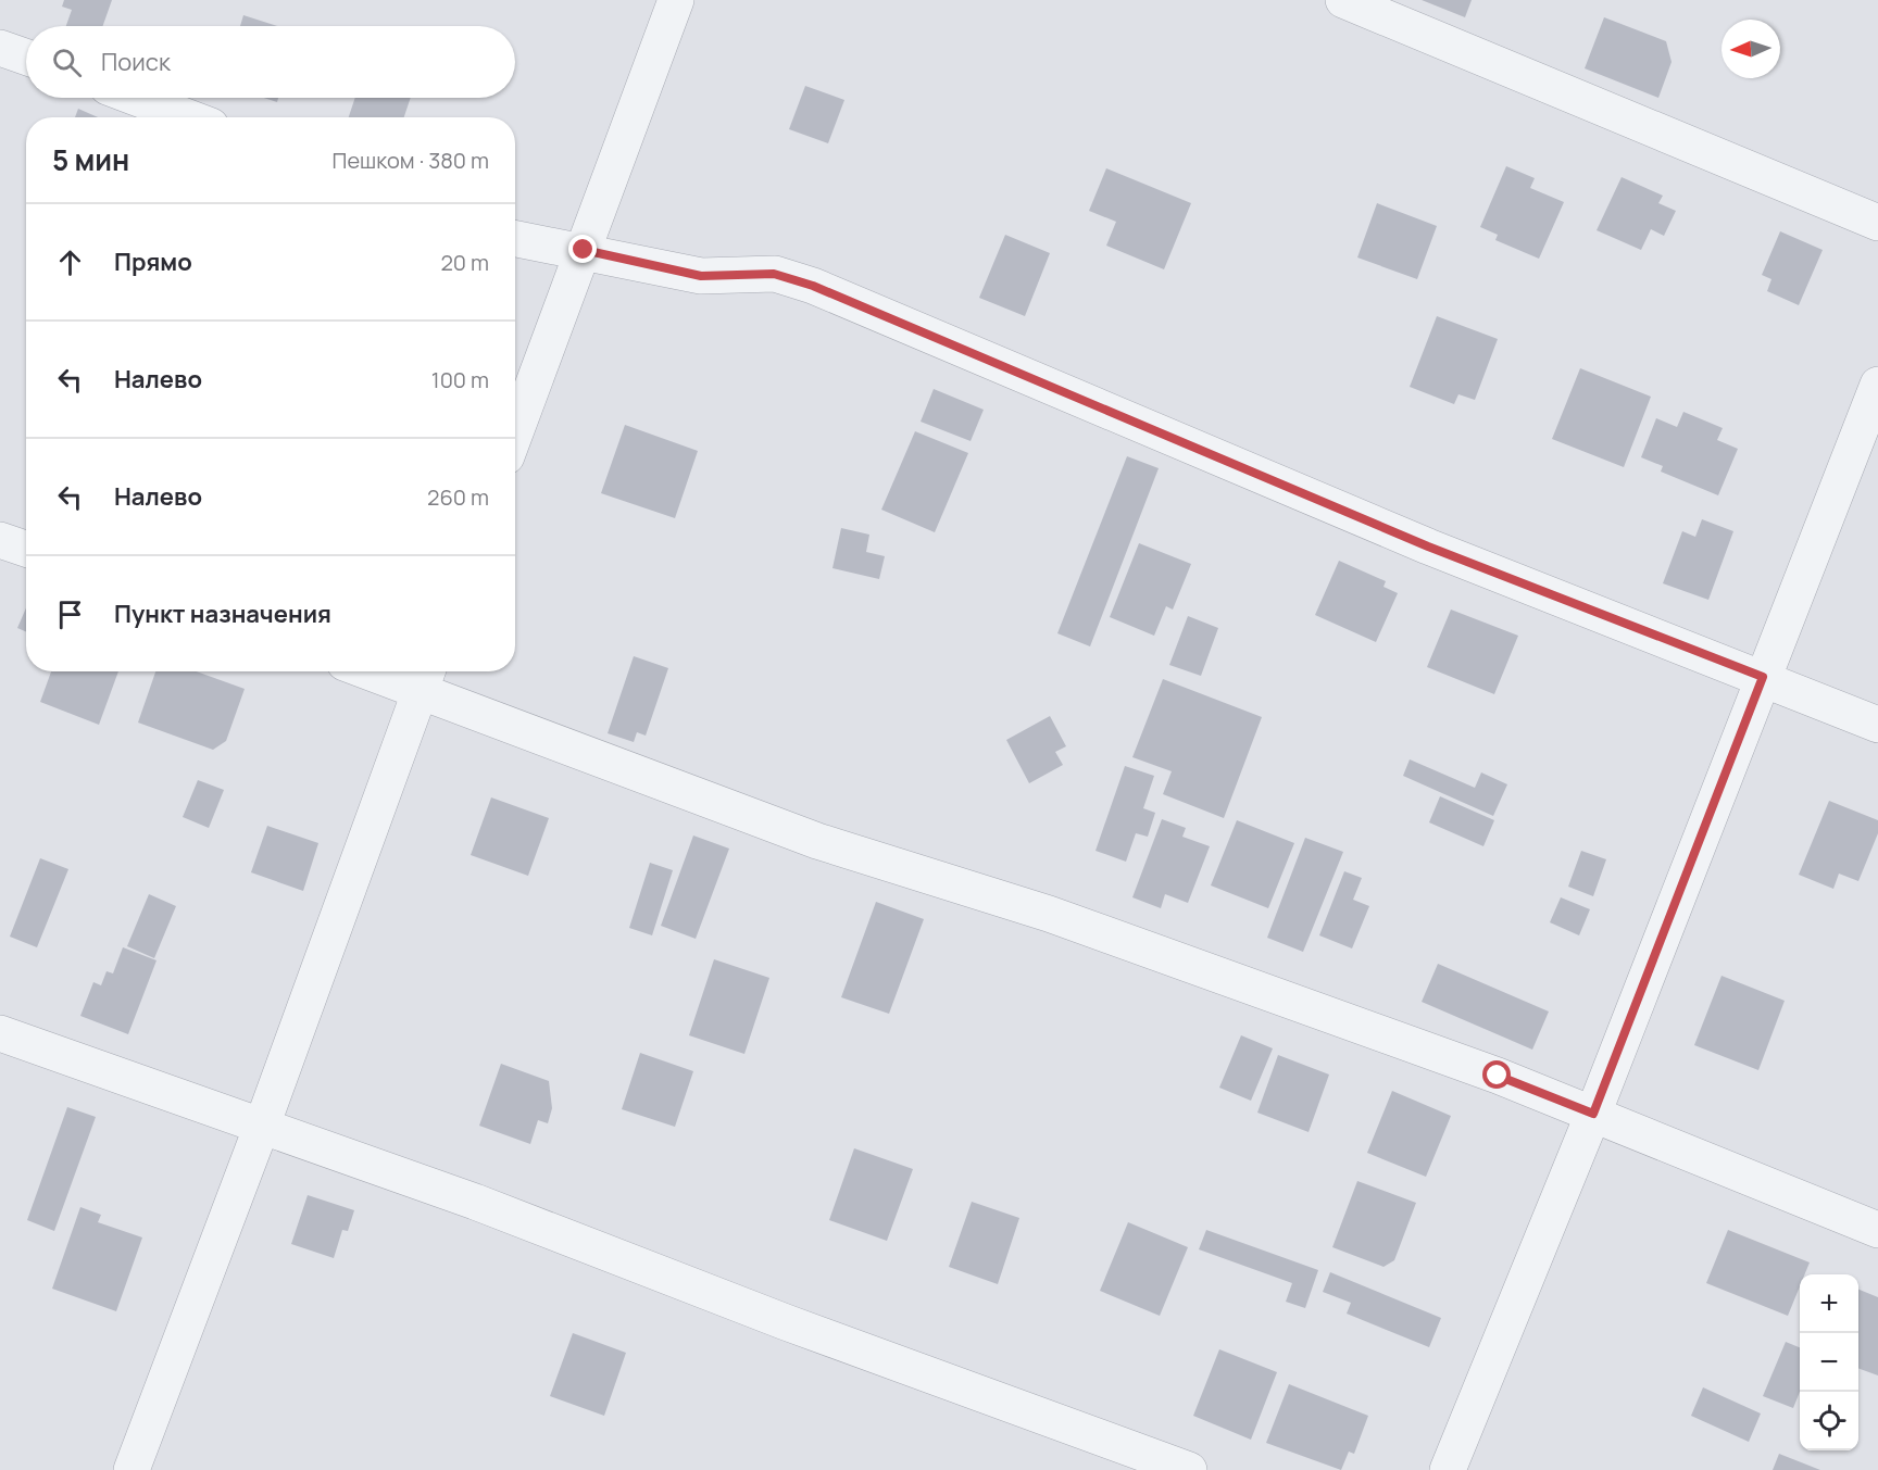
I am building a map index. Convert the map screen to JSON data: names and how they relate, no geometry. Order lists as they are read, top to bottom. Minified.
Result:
{"north":"left","page":{"search":"Поиск","heading":["5 мин","Пешком · 380 m"],"list":[["Прямо","20 m"],["Налево","100 m"],["Налево","260 m"],"Пункт назначения"],"map_buttons":["+","−"]}}
